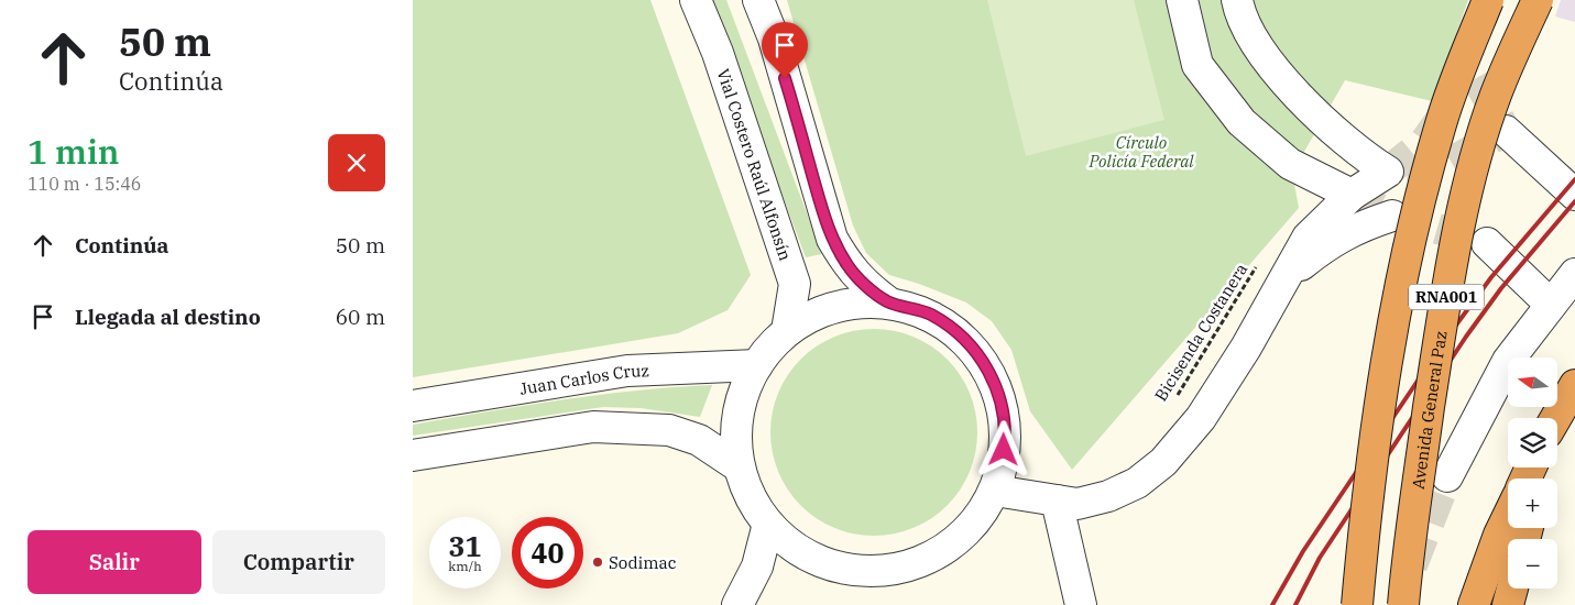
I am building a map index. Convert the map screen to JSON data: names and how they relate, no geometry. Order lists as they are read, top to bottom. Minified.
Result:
{"streets":{"highway":["RNA001","Avenida General Paz"],"street":["Vial Costero Raúl Alfonsín","Juan Carlos Cruz"],"path":["Bicisenda Costanera"]},"parks":["Círculo Policía Federal"],"places":["Sodimac"],"north":"left","page":{"turn":["50 m","Continúa"],"heading":["1 min","110 m · 15:46"],"list":[{"name":"Continúa","value":"50 m"},{"name":"Llegada al destino","value":"60 m"}],"map_buttons":["+","−"],"speed":"31 km/h","limit":"40","buttons":["Salir","Compartir"]}}
